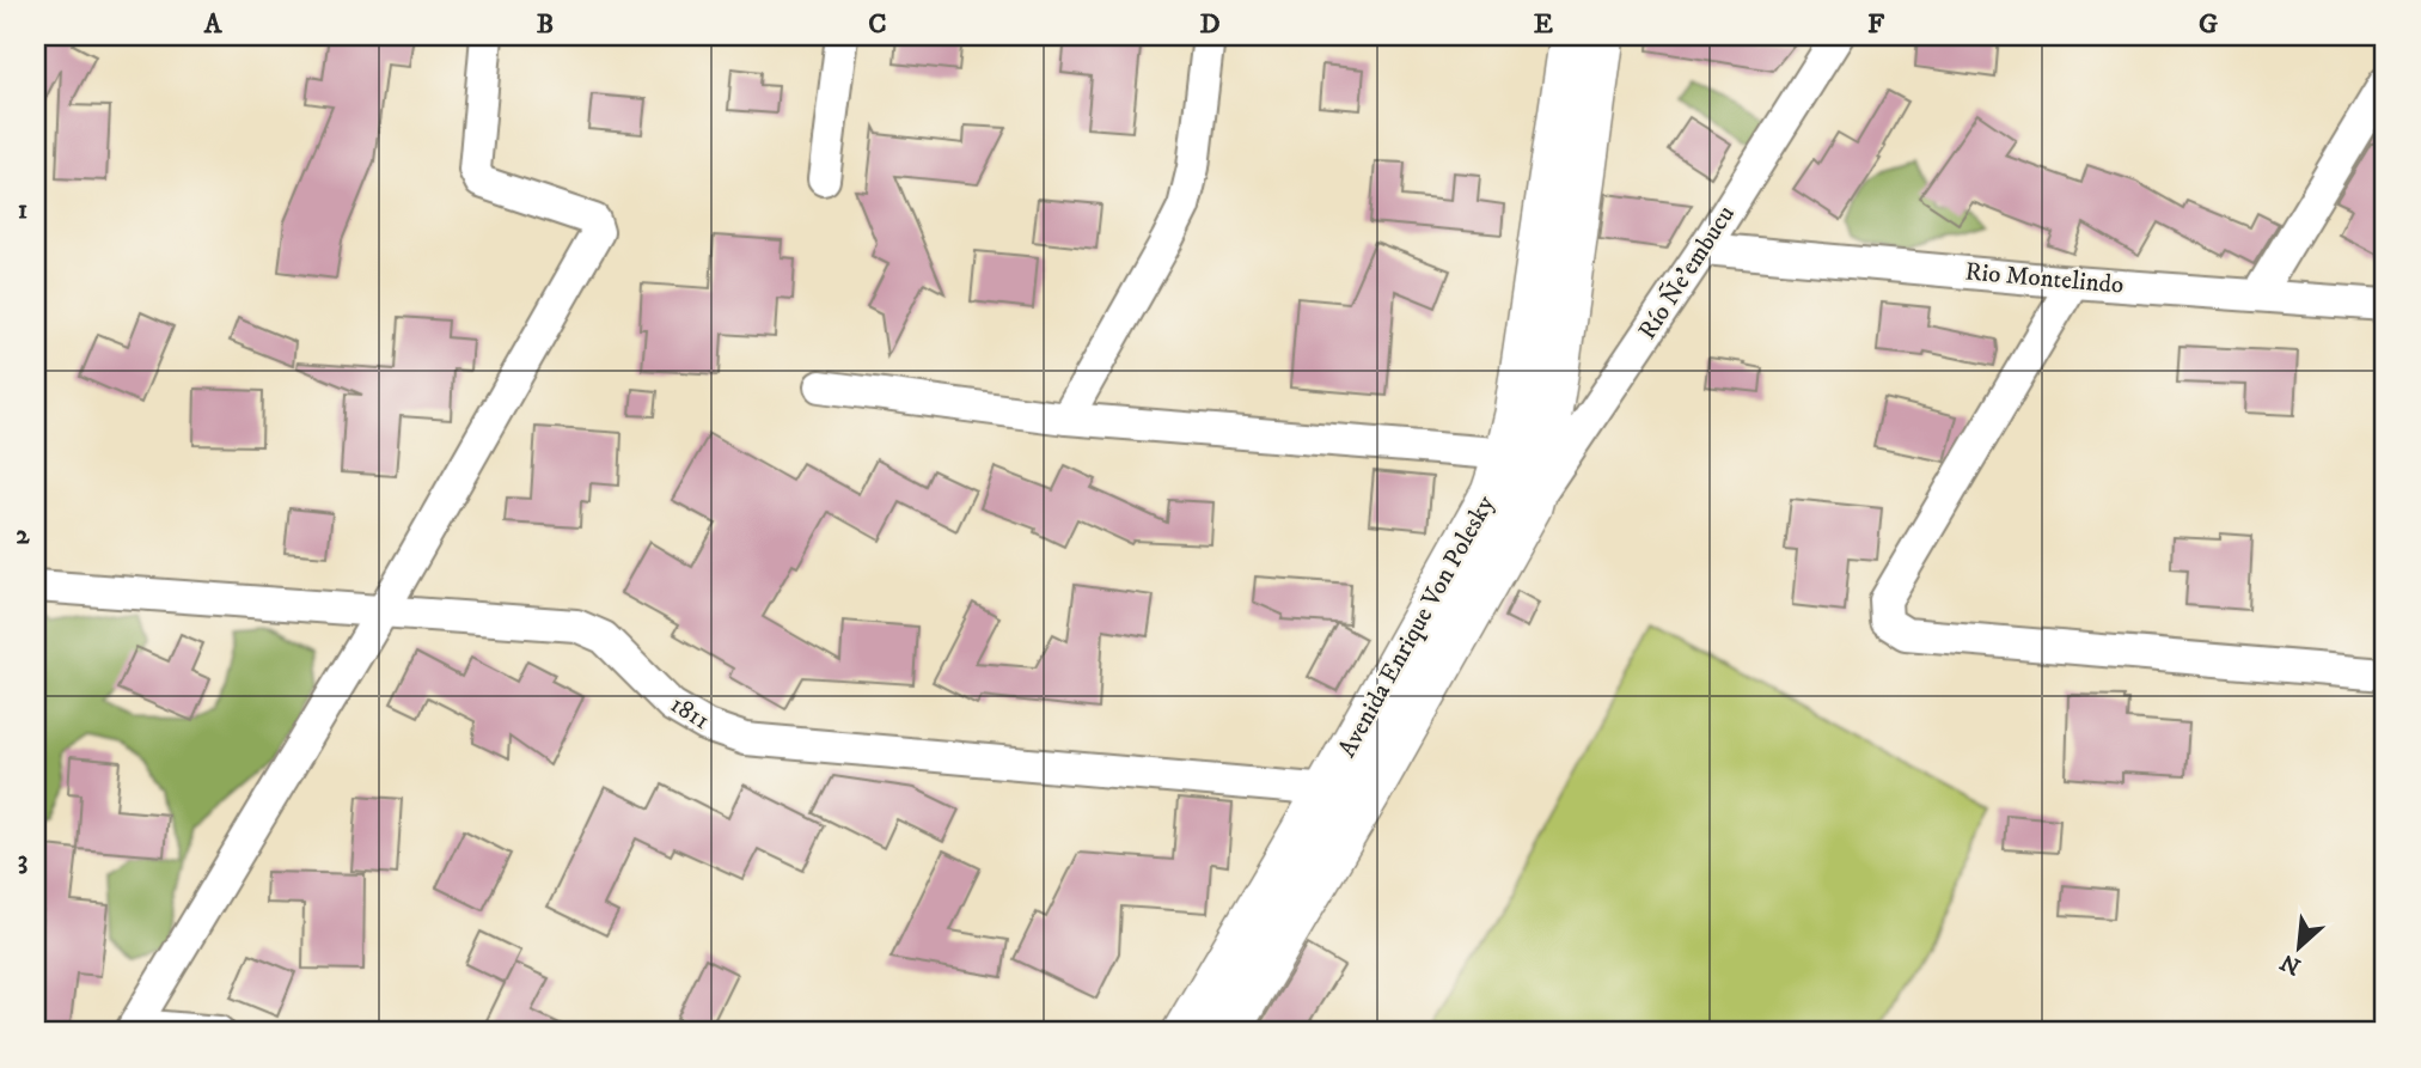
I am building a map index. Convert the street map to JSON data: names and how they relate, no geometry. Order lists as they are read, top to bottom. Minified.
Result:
{"streets":{"main road":["Avenida Enrique Von Polesky"],"street":["Río Ñe'embucu","Rio Montelindo","1811"]},"crossings":[["Río Ñe'embucu","Rio Montelindo"],["Río Ñe'embucu","Avenida Enrique Von Polesky"],["Avenida Enrique Von Polesky","1811"]],"north":"bottom left","grid":{"columns":["A","B","C","D","E","F","G"],"rows":["1","2","3"]}}
